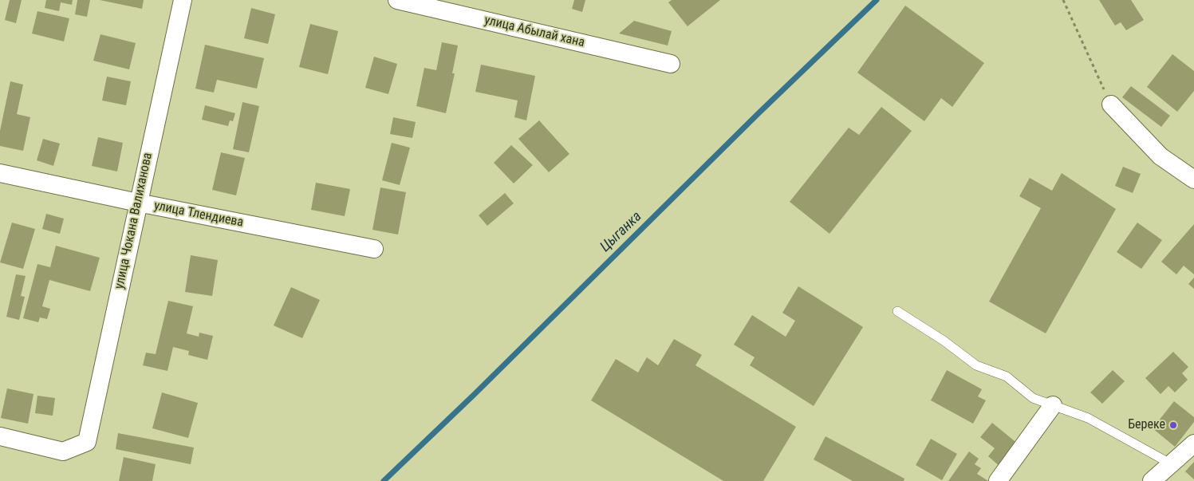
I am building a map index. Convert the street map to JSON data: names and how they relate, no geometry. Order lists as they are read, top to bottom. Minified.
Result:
{"streets":{"street":["улица Абылай хана","улица Тлендиева","улица Чокана Валиханова"]},"crossings":[["улица Тлендиева","улица Чокана Валиханова"]],"water":["Цыганка"],"places":["Береке"]}
